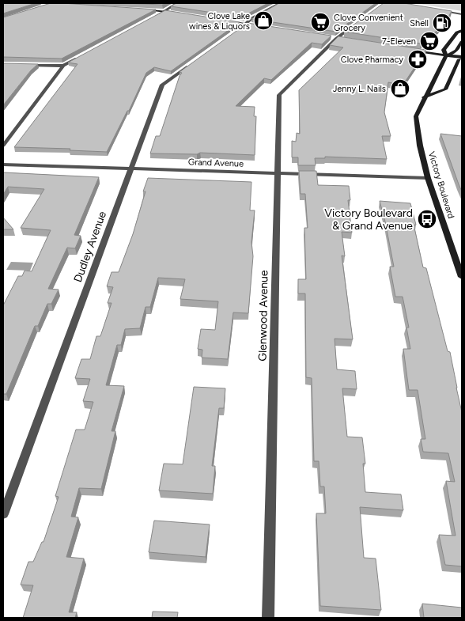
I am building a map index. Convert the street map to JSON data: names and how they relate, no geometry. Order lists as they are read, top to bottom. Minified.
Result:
{"streets":{"main road":["Victory Boulevard"],"street":["Grand Avenue","Dudley Avenue","Glenwood Avenue"]},"crossings":[["Grand Avenue","Victory Boulevard"],["Grand Avenue","Dudley Avenue"],["Grand Avenue","Glenwood Avenue"]],"places":{"shop":["Clove Lake wines & Liquors","Jenny L. Nails"],"supermarket":["Clove Convenient Grocery","7-Eleven"],"fuel station":["Shell"],"pharmacy":["Clove Pharmacy"],"bus stop":["Victory Boulevard & Grand Avenue"]}}
